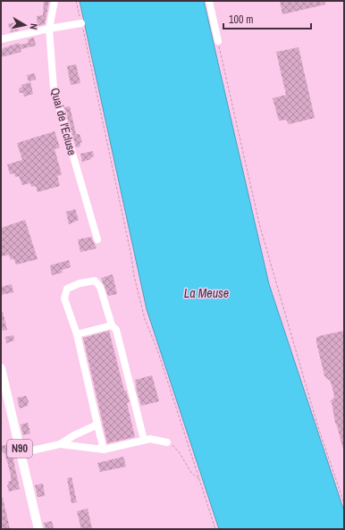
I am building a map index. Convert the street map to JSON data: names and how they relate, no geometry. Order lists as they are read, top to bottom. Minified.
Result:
{"streets":{"main road":["N90"],"street":["Quai de l'Ecluse"]},"water":["La Meuse"],"scale_bar":"100 m","north":"right"}
